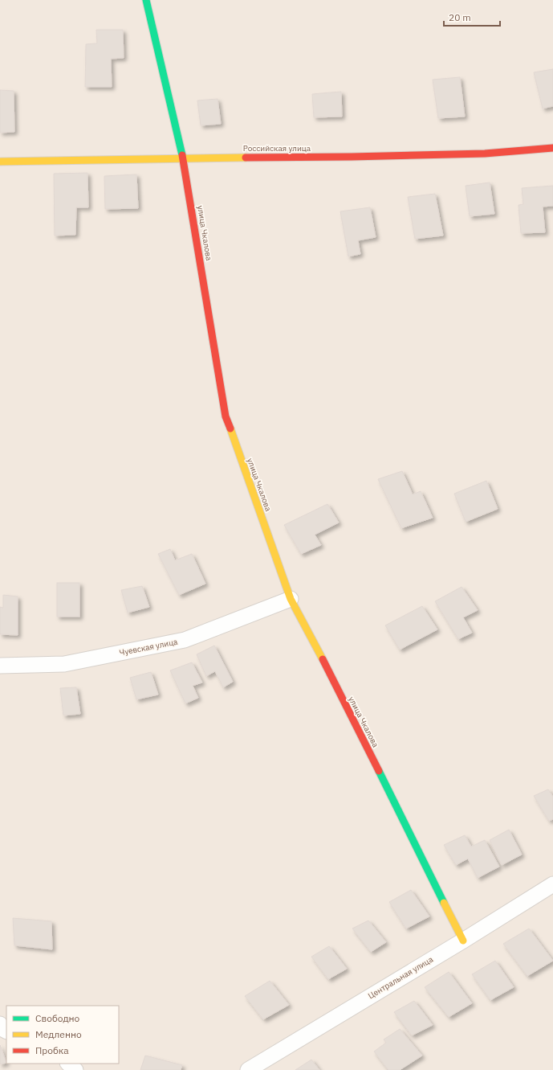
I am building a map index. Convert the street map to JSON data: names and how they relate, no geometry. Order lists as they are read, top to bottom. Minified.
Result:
{"streets":{"street":["Российская улица","улица Чкалова","Чуевская улица","Центральная улица"]},"crossings":[["Российская улица","улица Чкалова"],["улица Чкалова","Чуевская улица"],["улица Чкалова","Центральная улица"]],"legend":["Свободно","Медленно","Пробка"],"scale_bar":"20 m"}
